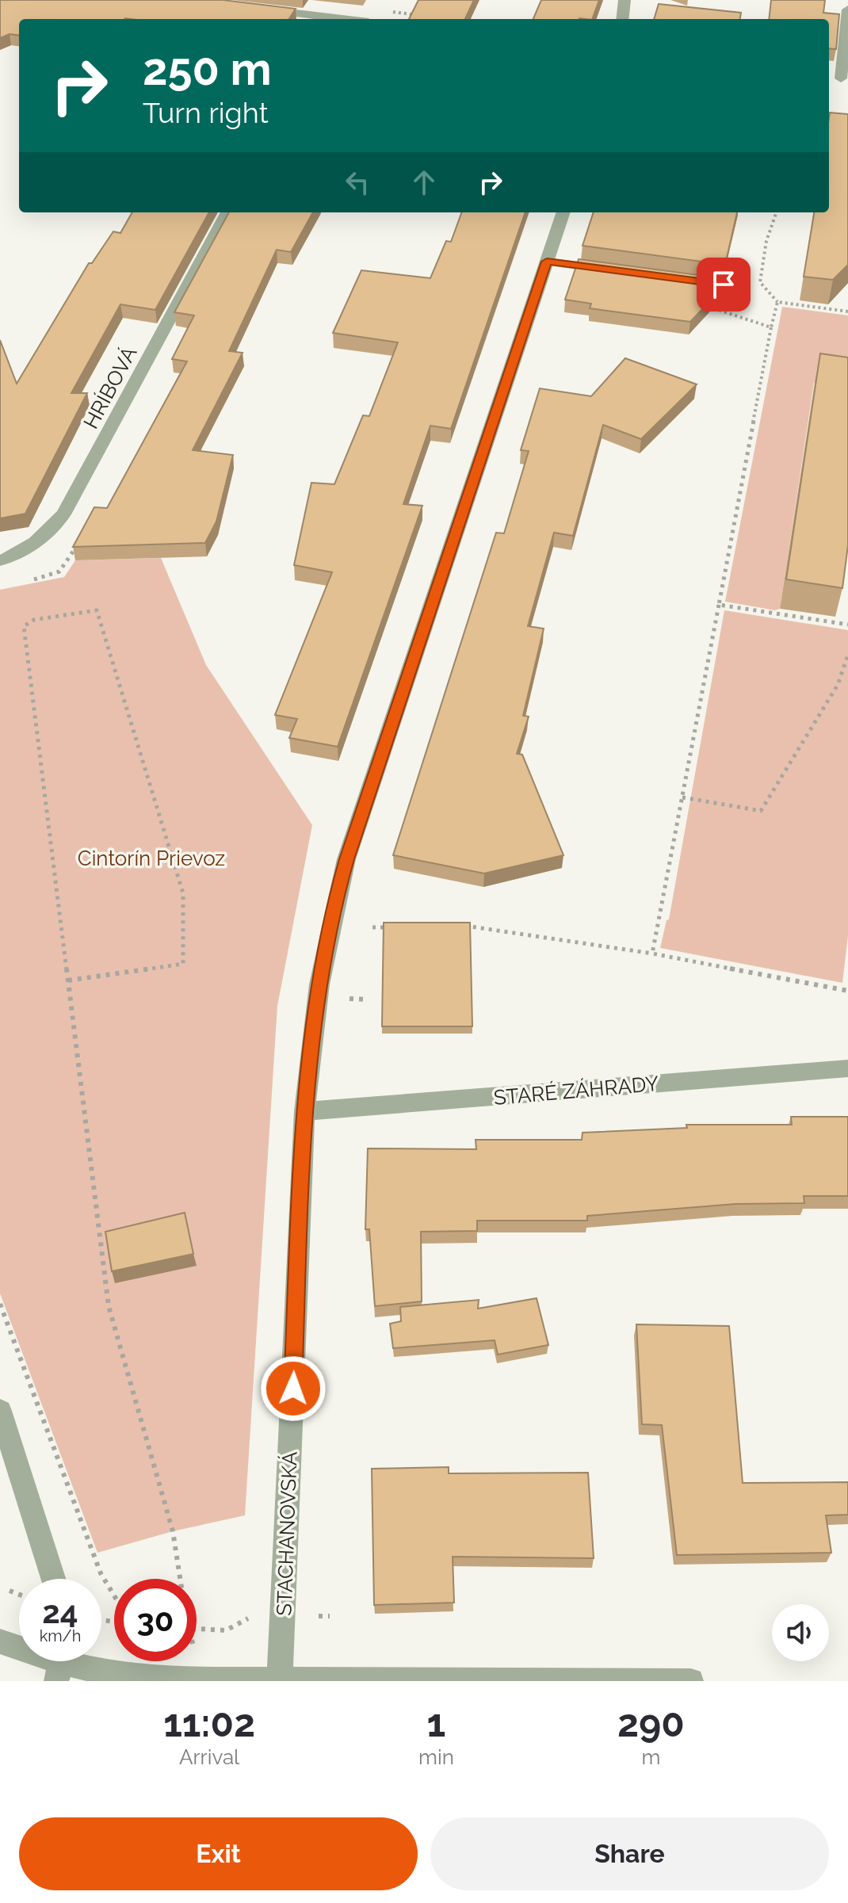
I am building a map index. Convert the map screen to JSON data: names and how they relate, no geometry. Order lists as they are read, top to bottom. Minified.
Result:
{"streets":{"street":["HRÍBOVÁ","STARÉ ZÁHRADY","STACHANOVSKÁ"]},"crossings":[["STARÉ ZÁHRADY","STACHANOVSKÁ"]],"parks":["Cintorín Prievoz"],"page":{"turn":["250 m","Turn right"],"speed":"24 km/h","limit":"30","eta":["11:02","Arrival","1","min","290","m"],"buttons":["Exit","Share"]}}
